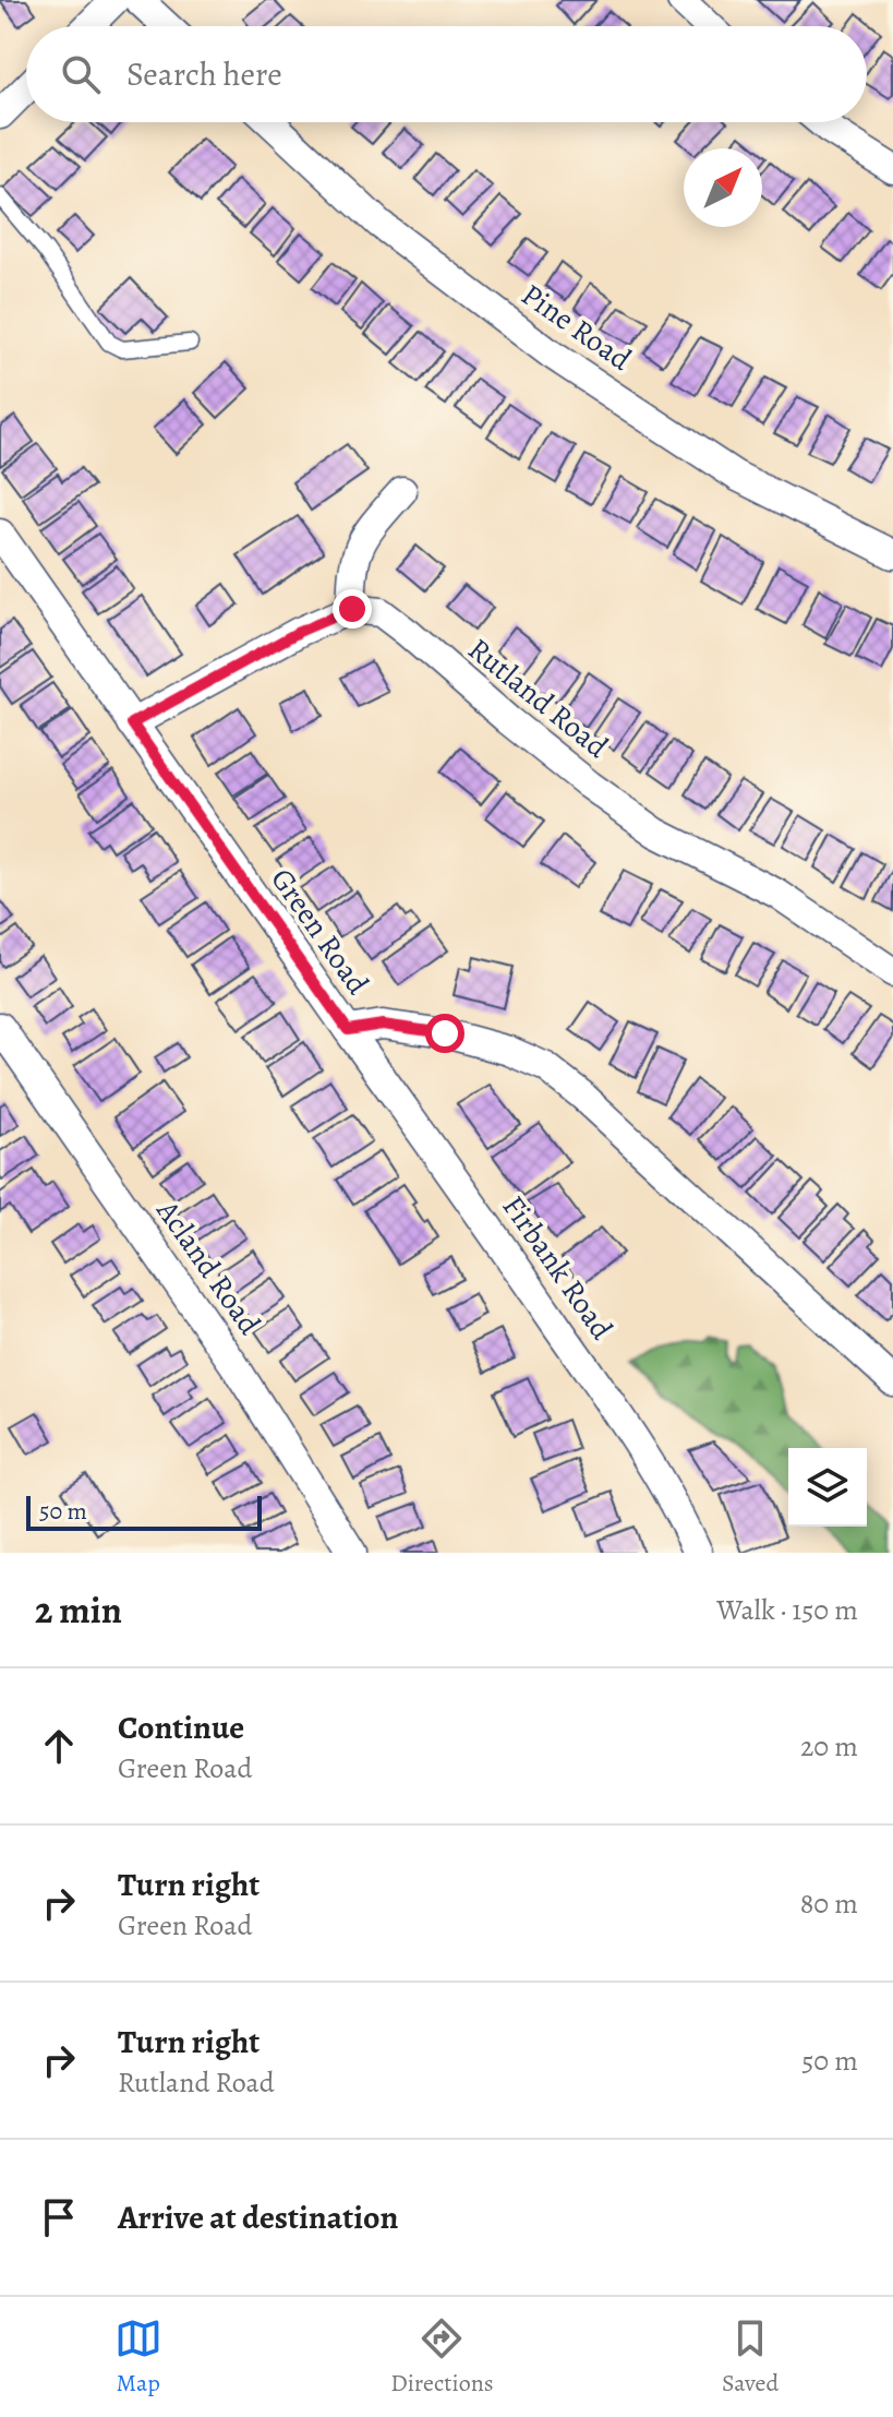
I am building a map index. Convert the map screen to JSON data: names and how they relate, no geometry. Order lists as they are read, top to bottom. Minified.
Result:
{"streets":{"street":["Pine Road","Rutland Road","Green Road","Acland Road","Firbank Road"]},"crossings":[["Green Road","Firbank Road"]],"scale_bar":"50 m","north":"top right","page":{"search":"Search here","scale":"50 m","heading":["2 min","Walk · 150 m"],"list":[["Continue","Green Road","20 m"],["Turn right","Green Road","80 m"],["Turn right","Rutland Road","50 m"],"Arrive at destination"],"nav":["Map","Directions","Saved"]}}
